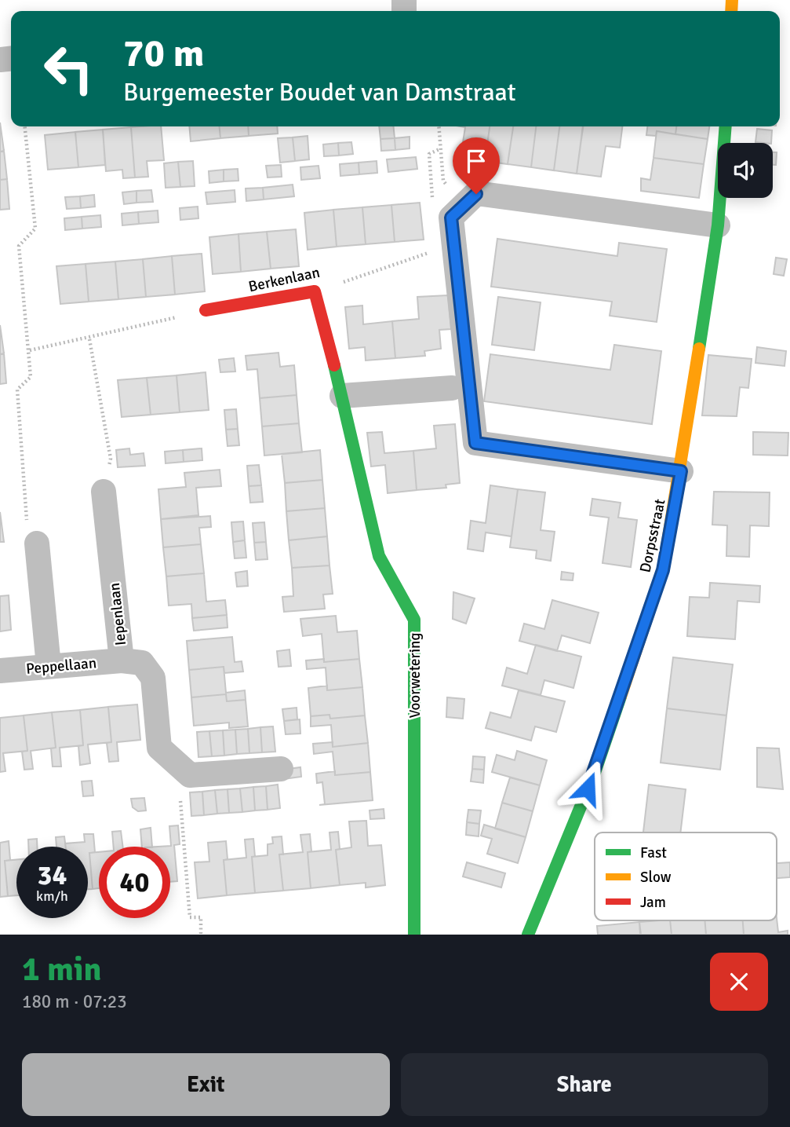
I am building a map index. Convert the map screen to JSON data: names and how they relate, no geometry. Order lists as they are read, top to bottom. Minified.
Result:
{"streets":{"street":["Berkenlaan","Dorpsstraat","Iepenlaan","Peppellaan","Voorwetering"]},"crossings":[["Berkenlaan","Voorwetering"],["Iepenlaan","Peppellaan"]],"legend":["Fast","Slow","Jam"],"page":{"turn":["70 m","Burgemeester Boudet van Damstraat"],"speed":"34 km/h","limit":"40","heading":["1 min","180 m · 07:23"],"buttons":["Exit","Share"]}}
